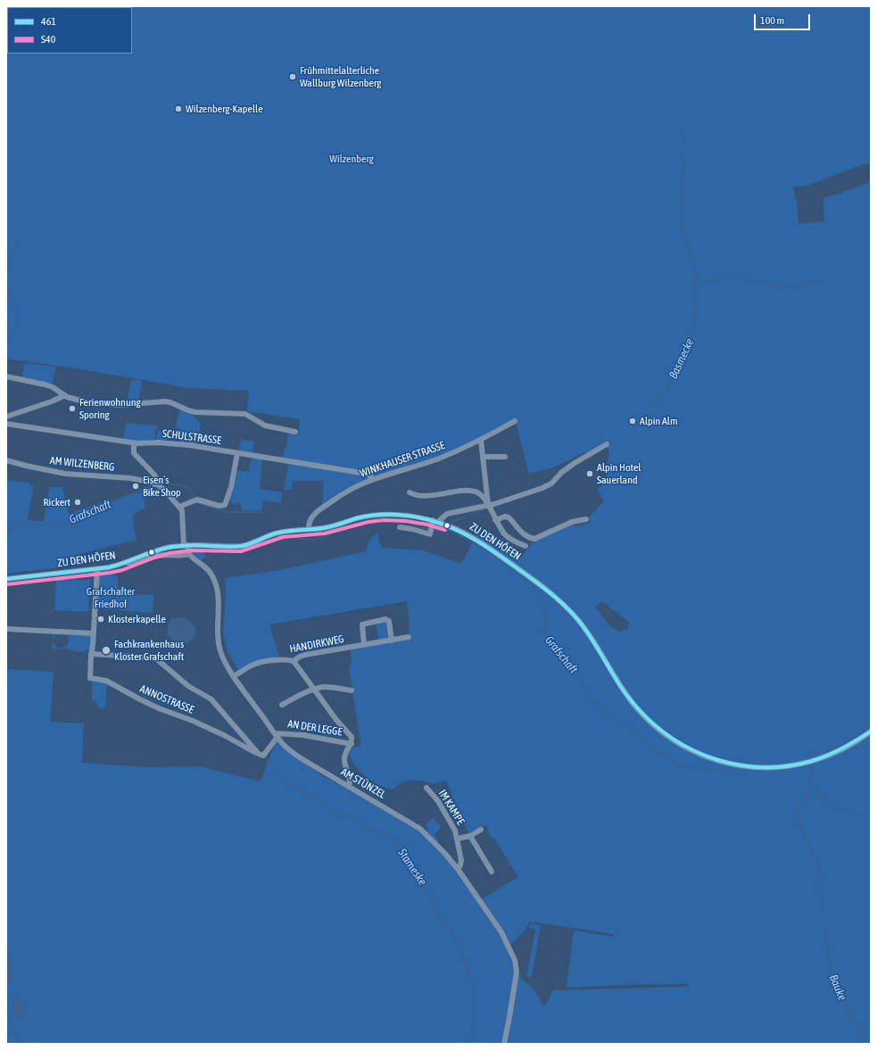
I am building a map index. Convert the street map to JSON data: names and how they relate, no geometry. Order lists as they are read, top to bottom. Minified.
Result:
{"streets":{"street":["SCHULSTRASSE","WINKHAUSER STRASSE","AM WILZENBERG","ZU DEN HÖFEN","HANDIRKWEG","ANNOSTRASSE","AN DER LEGGE","AM STÜNZEL","IM KAMPE"]},"crossings":[["SCHULSTRASSE","WINKHAUSER STRASSE"],["WINKHAUSER STRASSE","ZU DEN HÖFEN"],["AM WILZENBERG","ZU DEN HÖFEN"],["ZU DEN HÖFEN","ANNOSTRASSE"],["HANDIRKWEG","AM STÜNZEL"],["AN DER LEGGE","AM STÜNZEL"],["AM STÜNZEL","IM KAMPE"]],"water":["Basmecke","Grafschaft","Stameske","Bauke"],"parks":["Wilzenberg","Grafschafter Friedhof"],"places":["Frühmittelalterliche Wallburg Wilzenberg","Wilzenberg-Kapelle","Ferienwohnung Sporing","Alpin Alm","Alpin Hotel Sauerland","Eisen´s Bike Shop","Rickert","Klosterkapelle","Fachkrankenhaus Kloster Grafschaft"],"lines":["transit line 461","transit line S40"],"legend":["461","S40"],"scale_bar":"100 m"}
